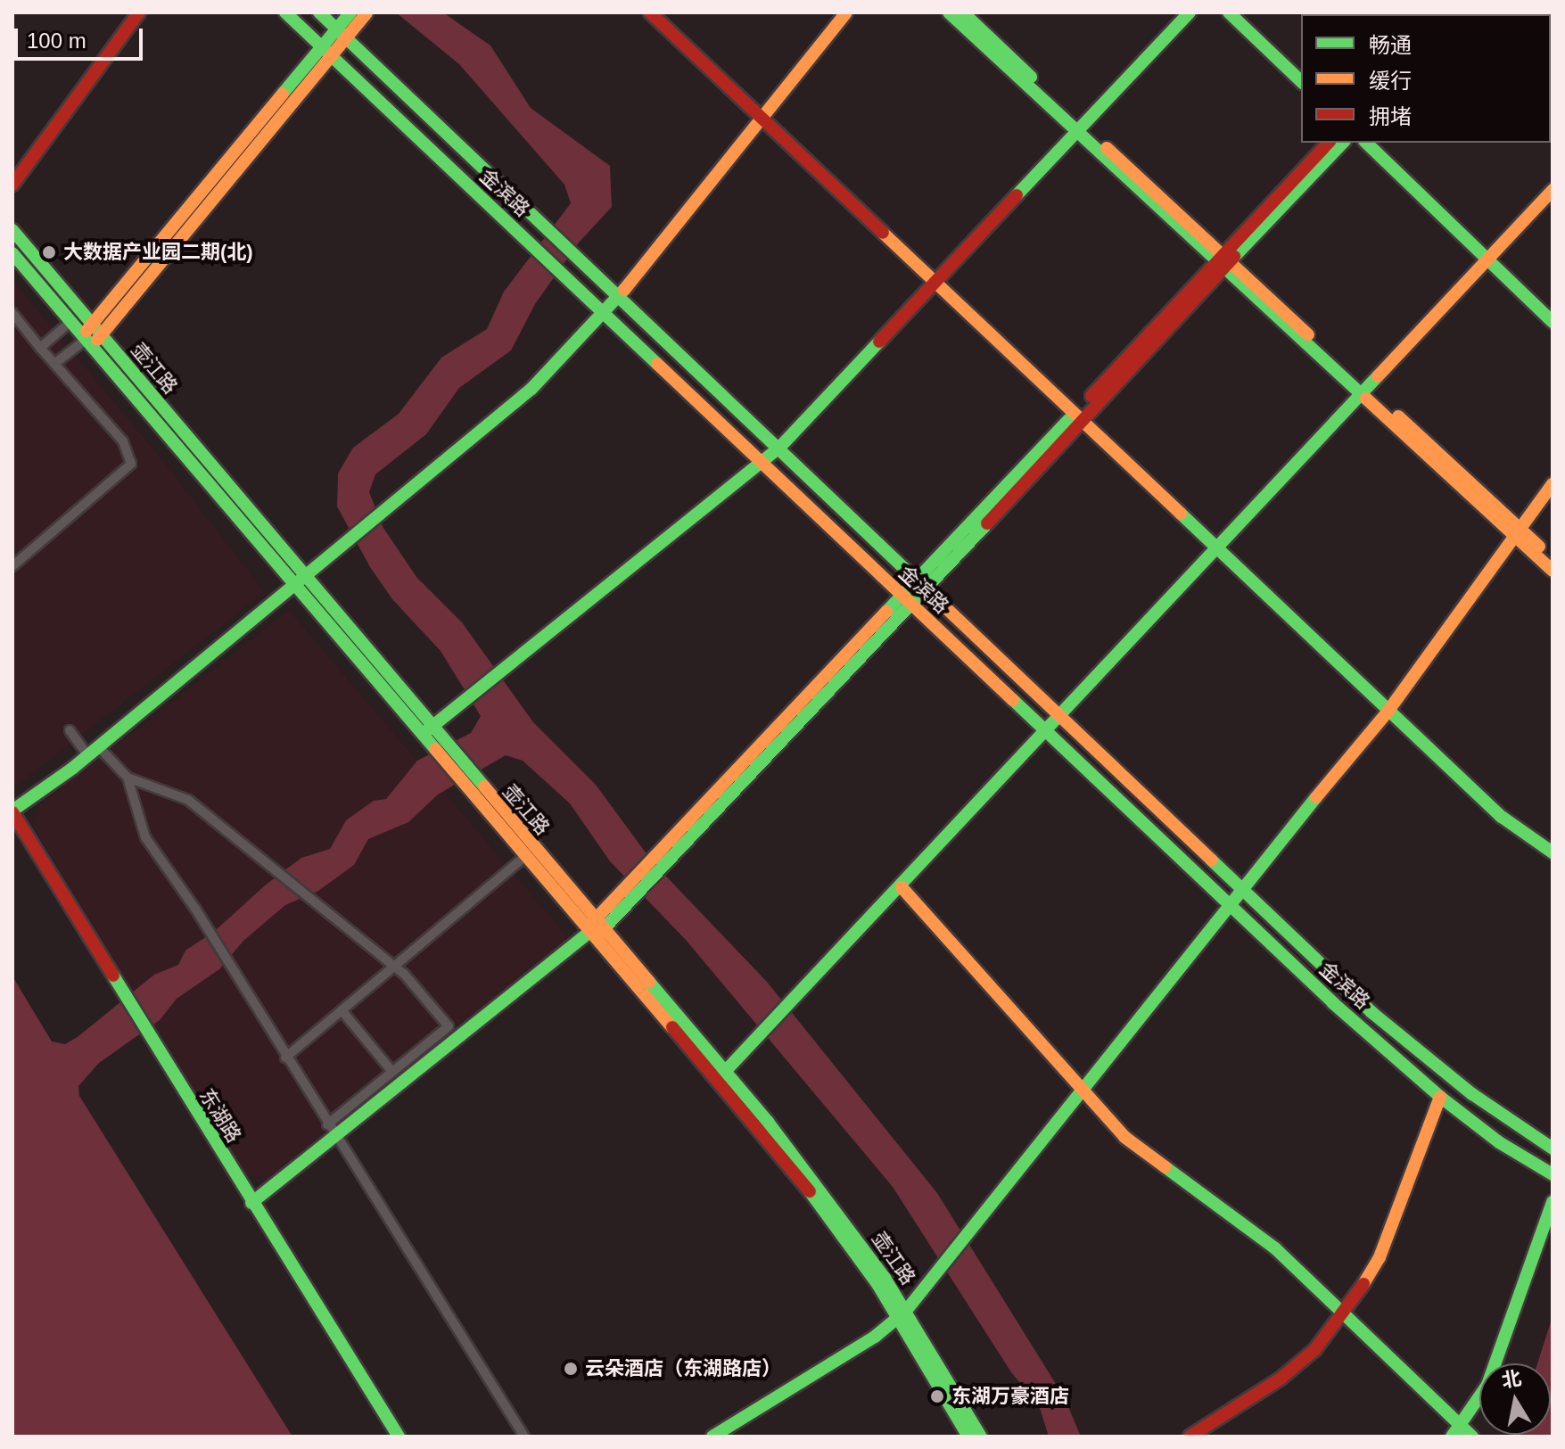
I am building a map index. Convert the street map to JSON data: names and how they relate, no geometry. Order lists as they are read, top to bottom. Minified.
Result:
{"streets":{"street":["金滨路","壶江路","东湖路"]},"places":["大数据产业园二期(北)","云朵酒店（东湖路店）","东湖万豪酒店"],"legend":["畅通","缓行","拥堵"],"scale_bar":"100 m","north":"top"}
